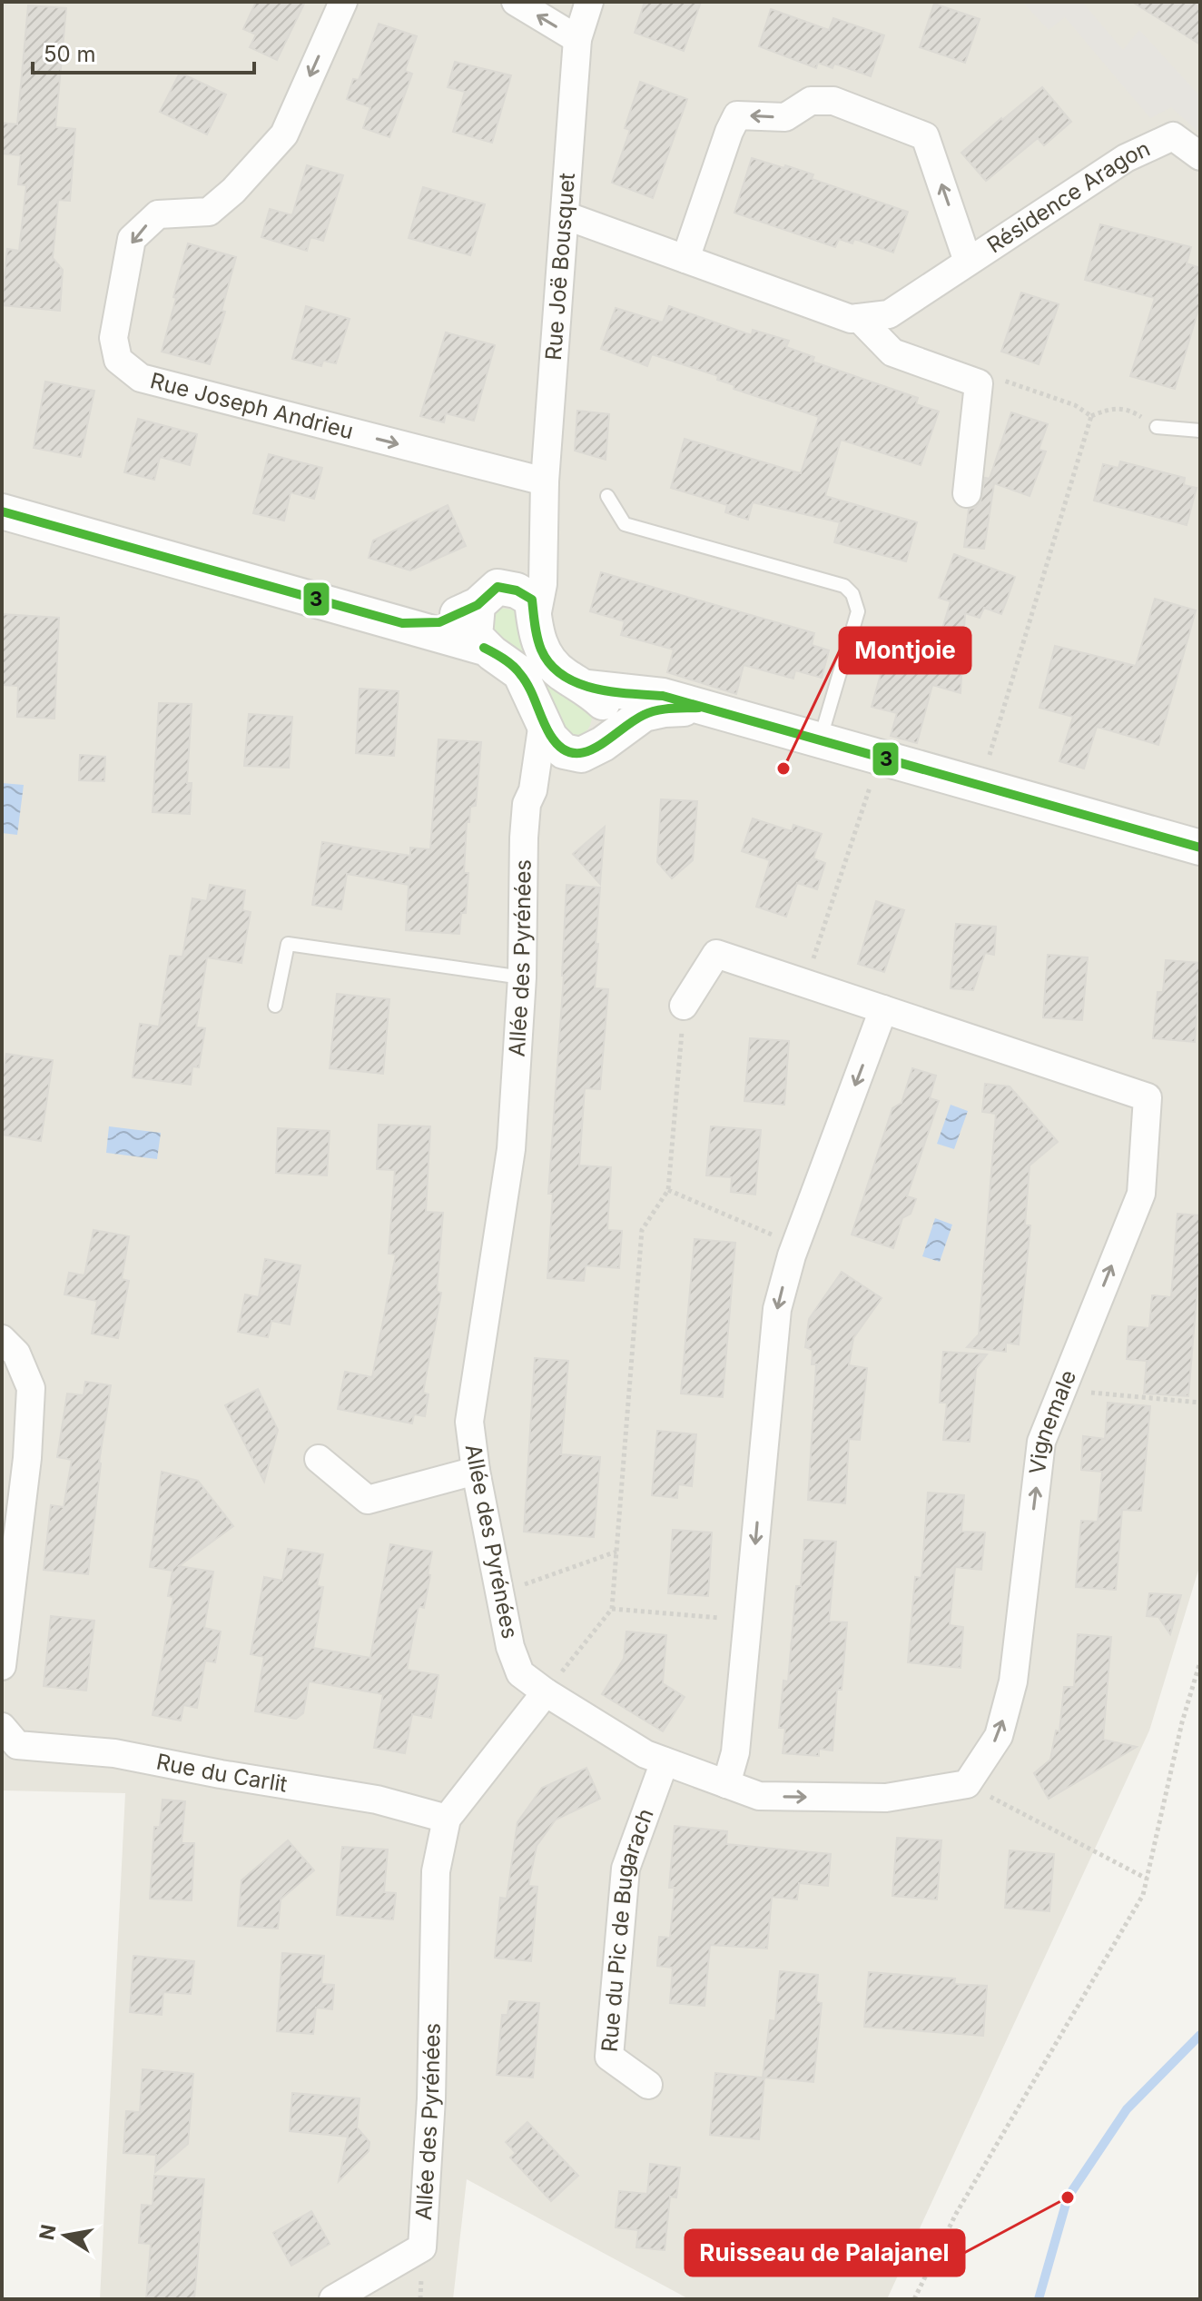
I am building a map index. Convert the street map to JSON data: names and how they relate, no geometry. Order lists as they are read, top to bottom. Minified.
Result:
{"streets":{"street":["Résidence Aragon","Rue Joë Bousquet","Rue Joseph Andrieu","Allée des Pyrénées","Vignemale","Rue du Carlit","Rue du Pic de Bugarach"]},"crossings":[["Résidence Aragon","Rue Joë Bousquet"],["Rue Joë Bousquet","Rue Joseph Andrieu"],["Allée des Pyrénées","Rue du Carlit"]],"places":["Montjoie","Ruisseau de Palajanel"],"lines":["transit line 3"],"scale_bar":"50 m","north":"left"}
